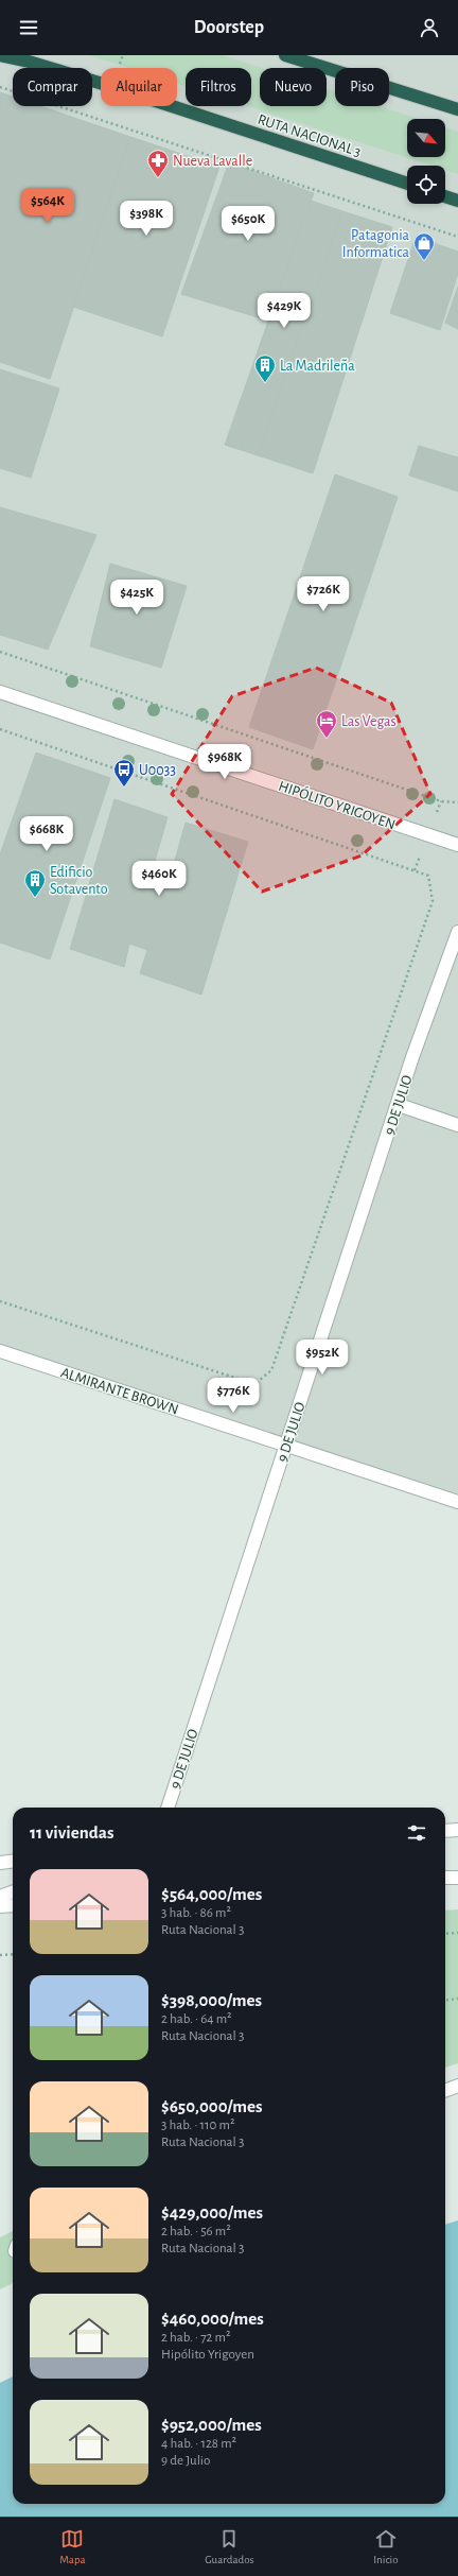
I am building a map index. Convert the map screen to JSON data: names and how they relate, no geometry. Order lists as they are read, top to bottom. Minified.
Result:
{"streets":{"highway":["RUTA NACIONAL 3"],"street":["HIPÓLITO YRIGOYEN","9 DE JULIO","ALMIRANTE BROWN"]},"crossings":[["9 DE JULIO","ALMIRANTE BROWN"]],"places":{"pharmacy":["Nueva Lavalle"],"shop":["Patagonia Informatica"],"building":["La Madrileña","Edificio Sotavento"],"hotel":["Las Vegas"],"bus stop":["U0033"]},"north":"bottom right","page":{"header":"Doorstep","chip":["Comprar","Alquilar","Filtros","Nuevo","Piso"],"price":["$564K","$398K","$650K","$429K","$726K","$425K","$968K","$668K","$460K","$952K","$776K"],"heading":"11 viviendas","list":[{"name":"$564,000/mes","note":"3 hab. · 86 m² · Ruta Nacional 3"},{"name":"$398,000/mes","note":"2 hab. · 64 m² · Ruta Nacional 3"},{"name":"$650,000/mes","note":"3 hab. · 110 m² · Ruta Nacional 3"},{"name":"$429,000/mes","note":"2 hab. · 56 m² · Ruta Nacional 3"},{"name":"$460,000/mes","note":"2 hab. · 72 m² · Hipólito Yrigoyen"},{"name":"$952,000/mes","note":"4 hab. · 128 m² · 9 de Julio"}],"tabs":["Mapa","Guardados","Inicio"]}}
